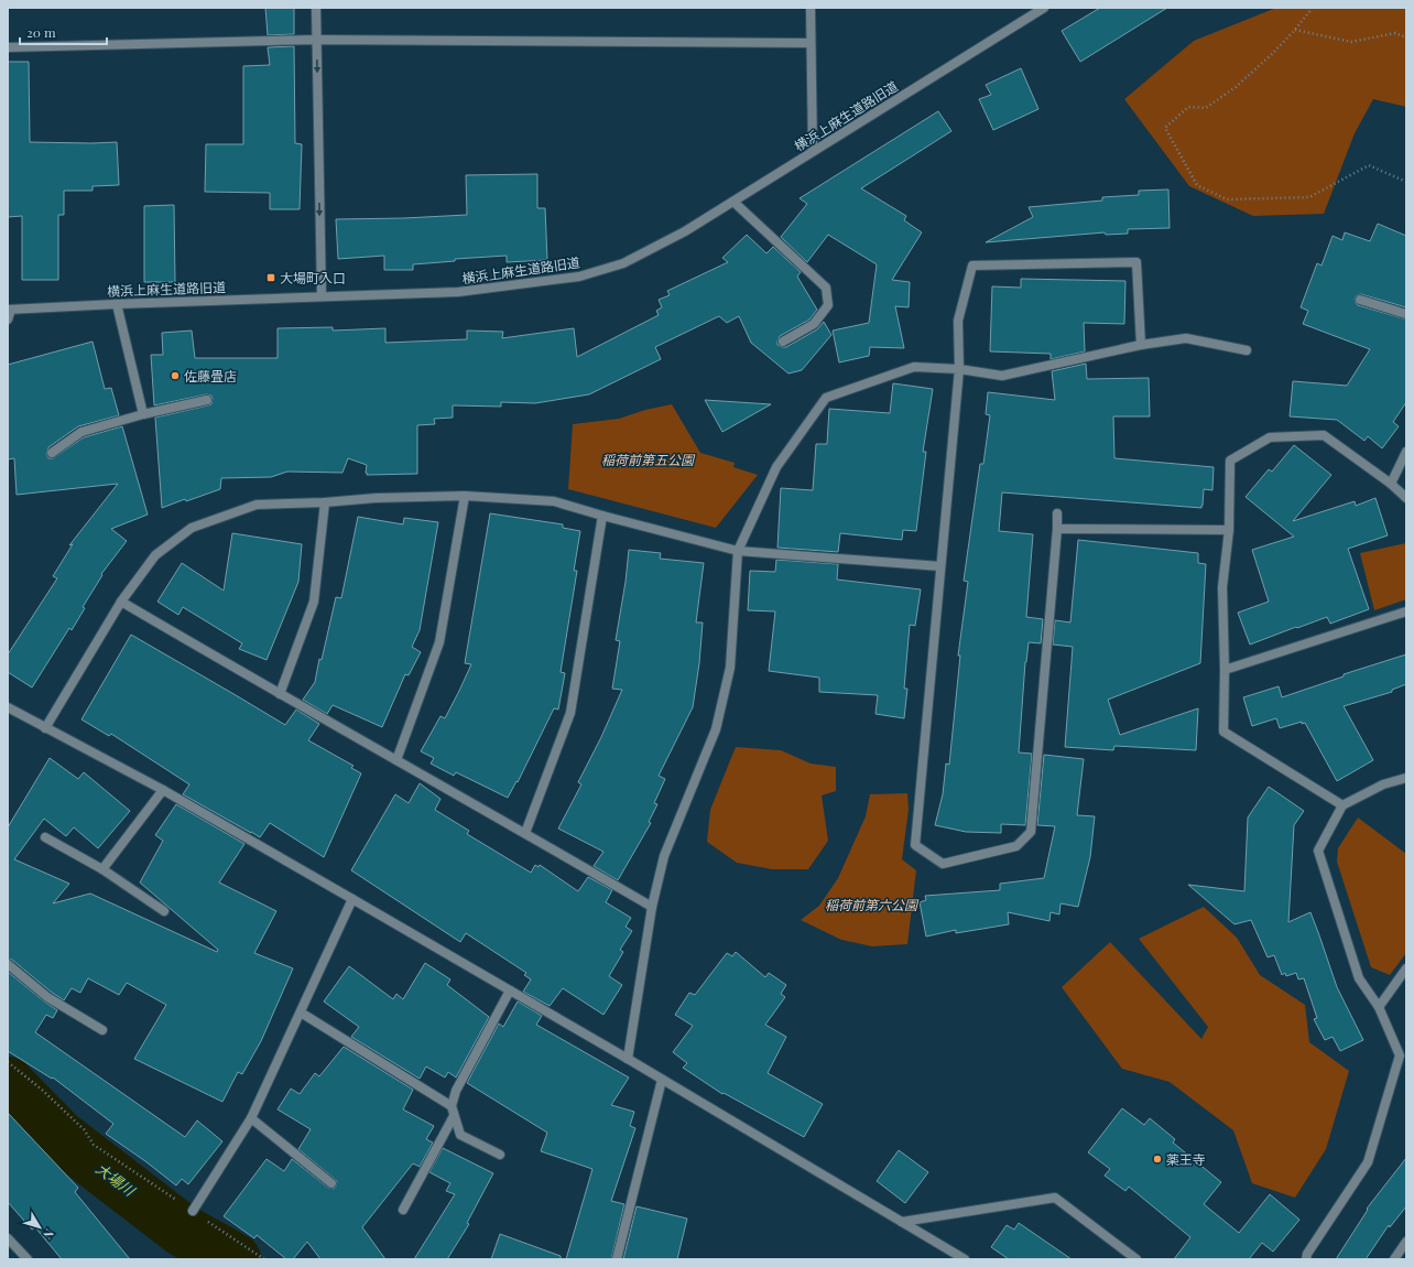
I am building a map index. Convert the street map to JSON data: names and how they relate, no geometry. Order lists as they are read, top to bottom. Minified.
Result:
{"streets":{"street":["横浜上麻生道路旧道"]},"water":["大場川"],"parks":["稲荷前第五公園","稲荷前第六公園"],"places":{"transit":["大場町入口"],"other":["佐藤畳店","薬王寺"]},"scale_bar":"20 m","north":"bottom right"}
